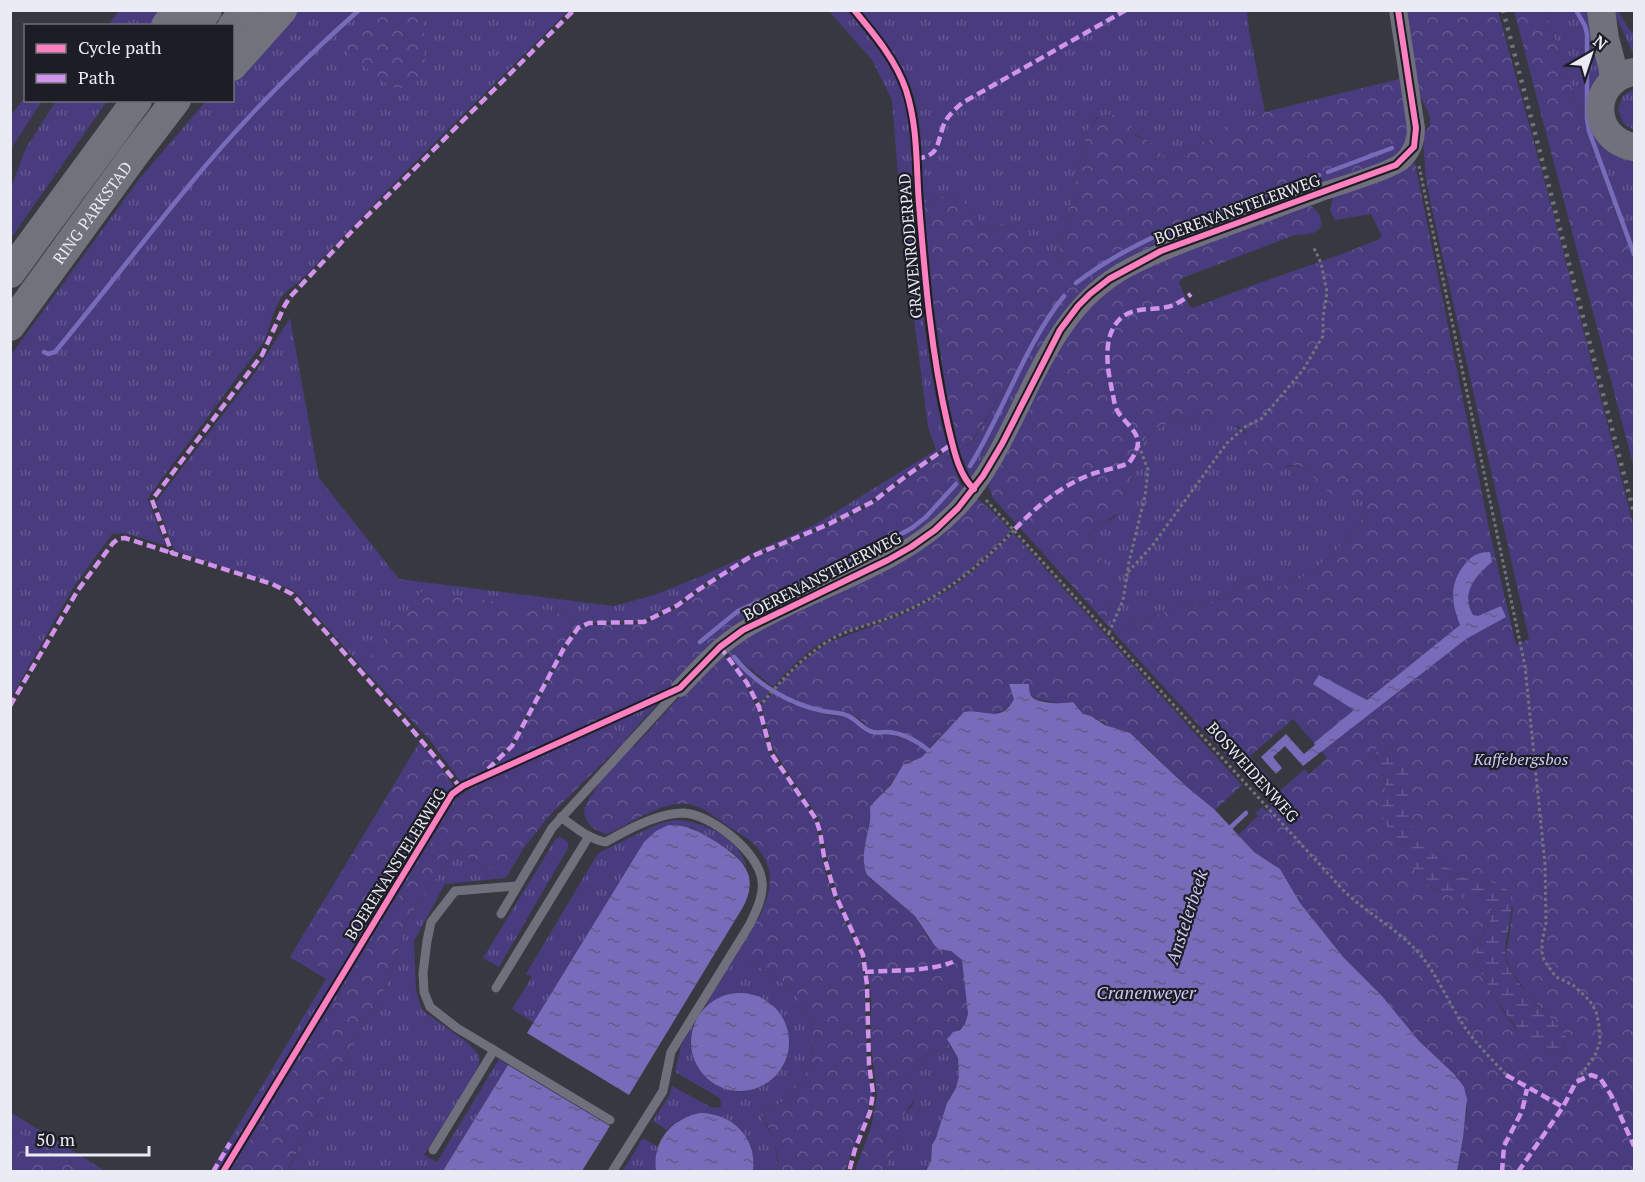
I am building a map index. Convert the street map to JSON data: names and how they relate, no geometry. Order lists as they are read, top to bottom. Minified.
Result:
{"streets":{"highway":["RING PARKSTAD"],"street":["BOERENANSTELERWEG"],"path":["BOSWEIDENWEG"],"cycle path":["GRAVENRODERPAD"]},"crossings":[["BOERENANSTELERWEG","BOSWEIDENWEG"]],"water":["Anstelerbeek","Cranenweyer"],"parks":["Kaffebergsbos"],"legend":["Cycle path","Path"],"scale_bar":"50 m","north":"top right"}
